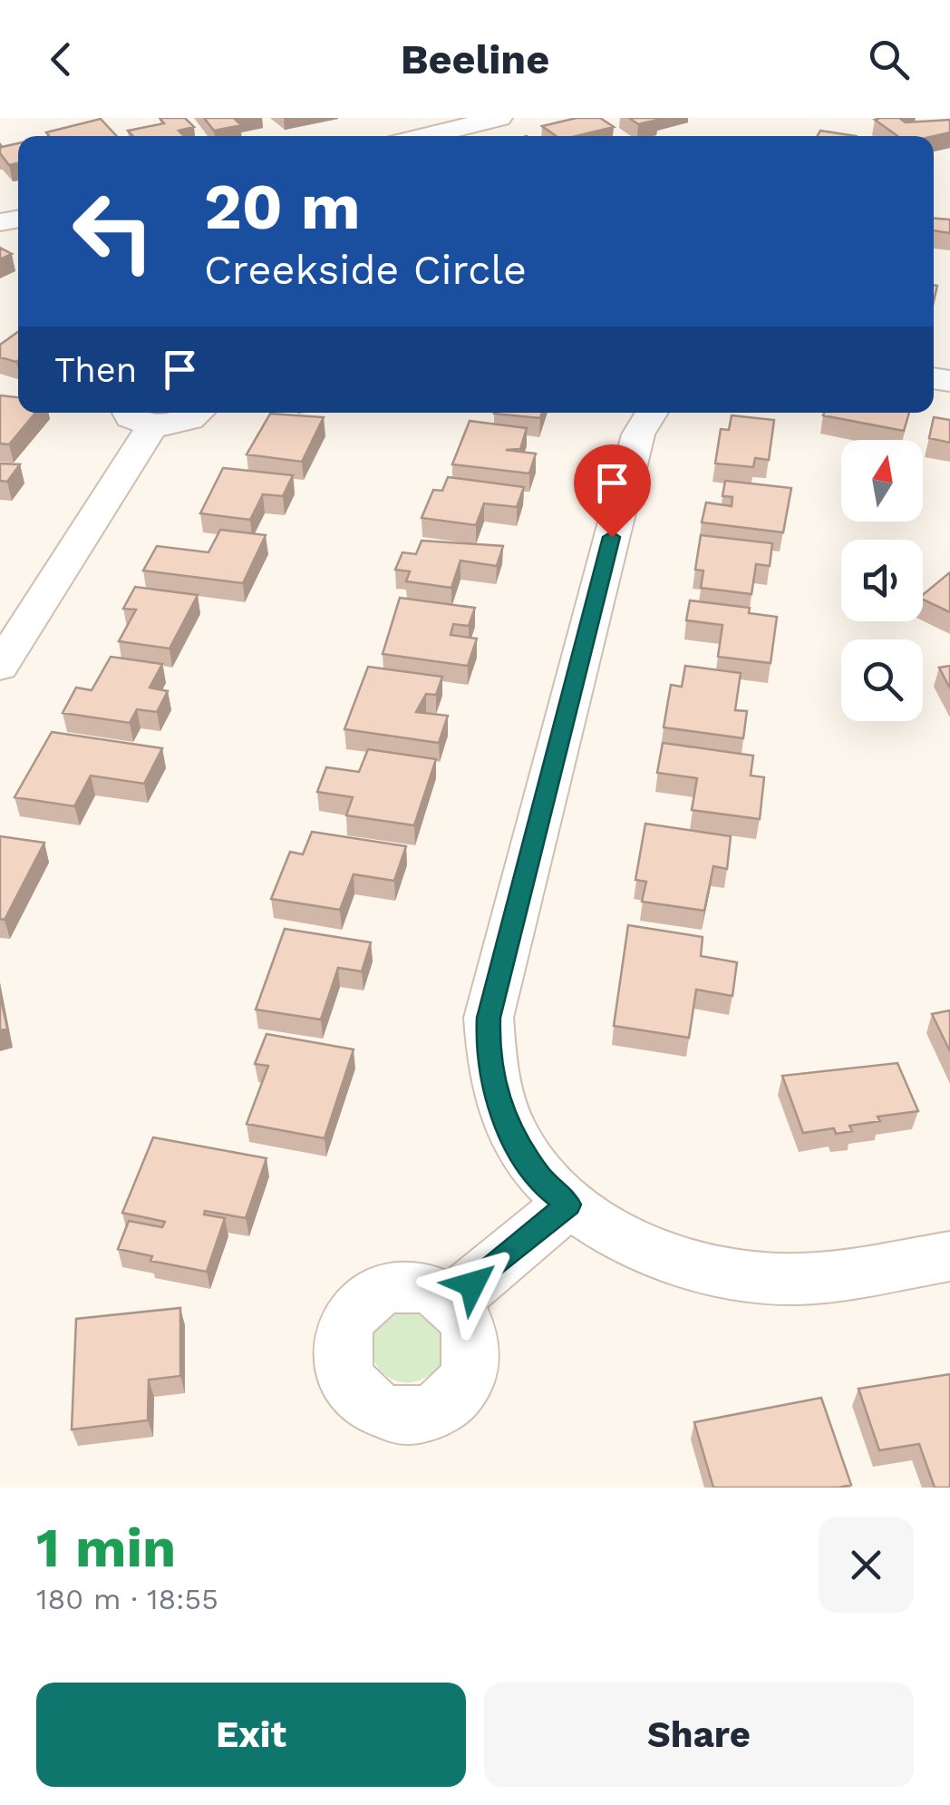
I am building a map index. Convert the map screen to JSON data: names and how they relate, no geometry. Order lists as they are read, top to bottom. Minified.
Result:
{"north":"top","page":{"header":"Beeline","turn":["20 m","Creekside Circle"],"then":"Then","heading":["1 min","180 m · 18:55"],"buttons":["Exit","Share"]}}
